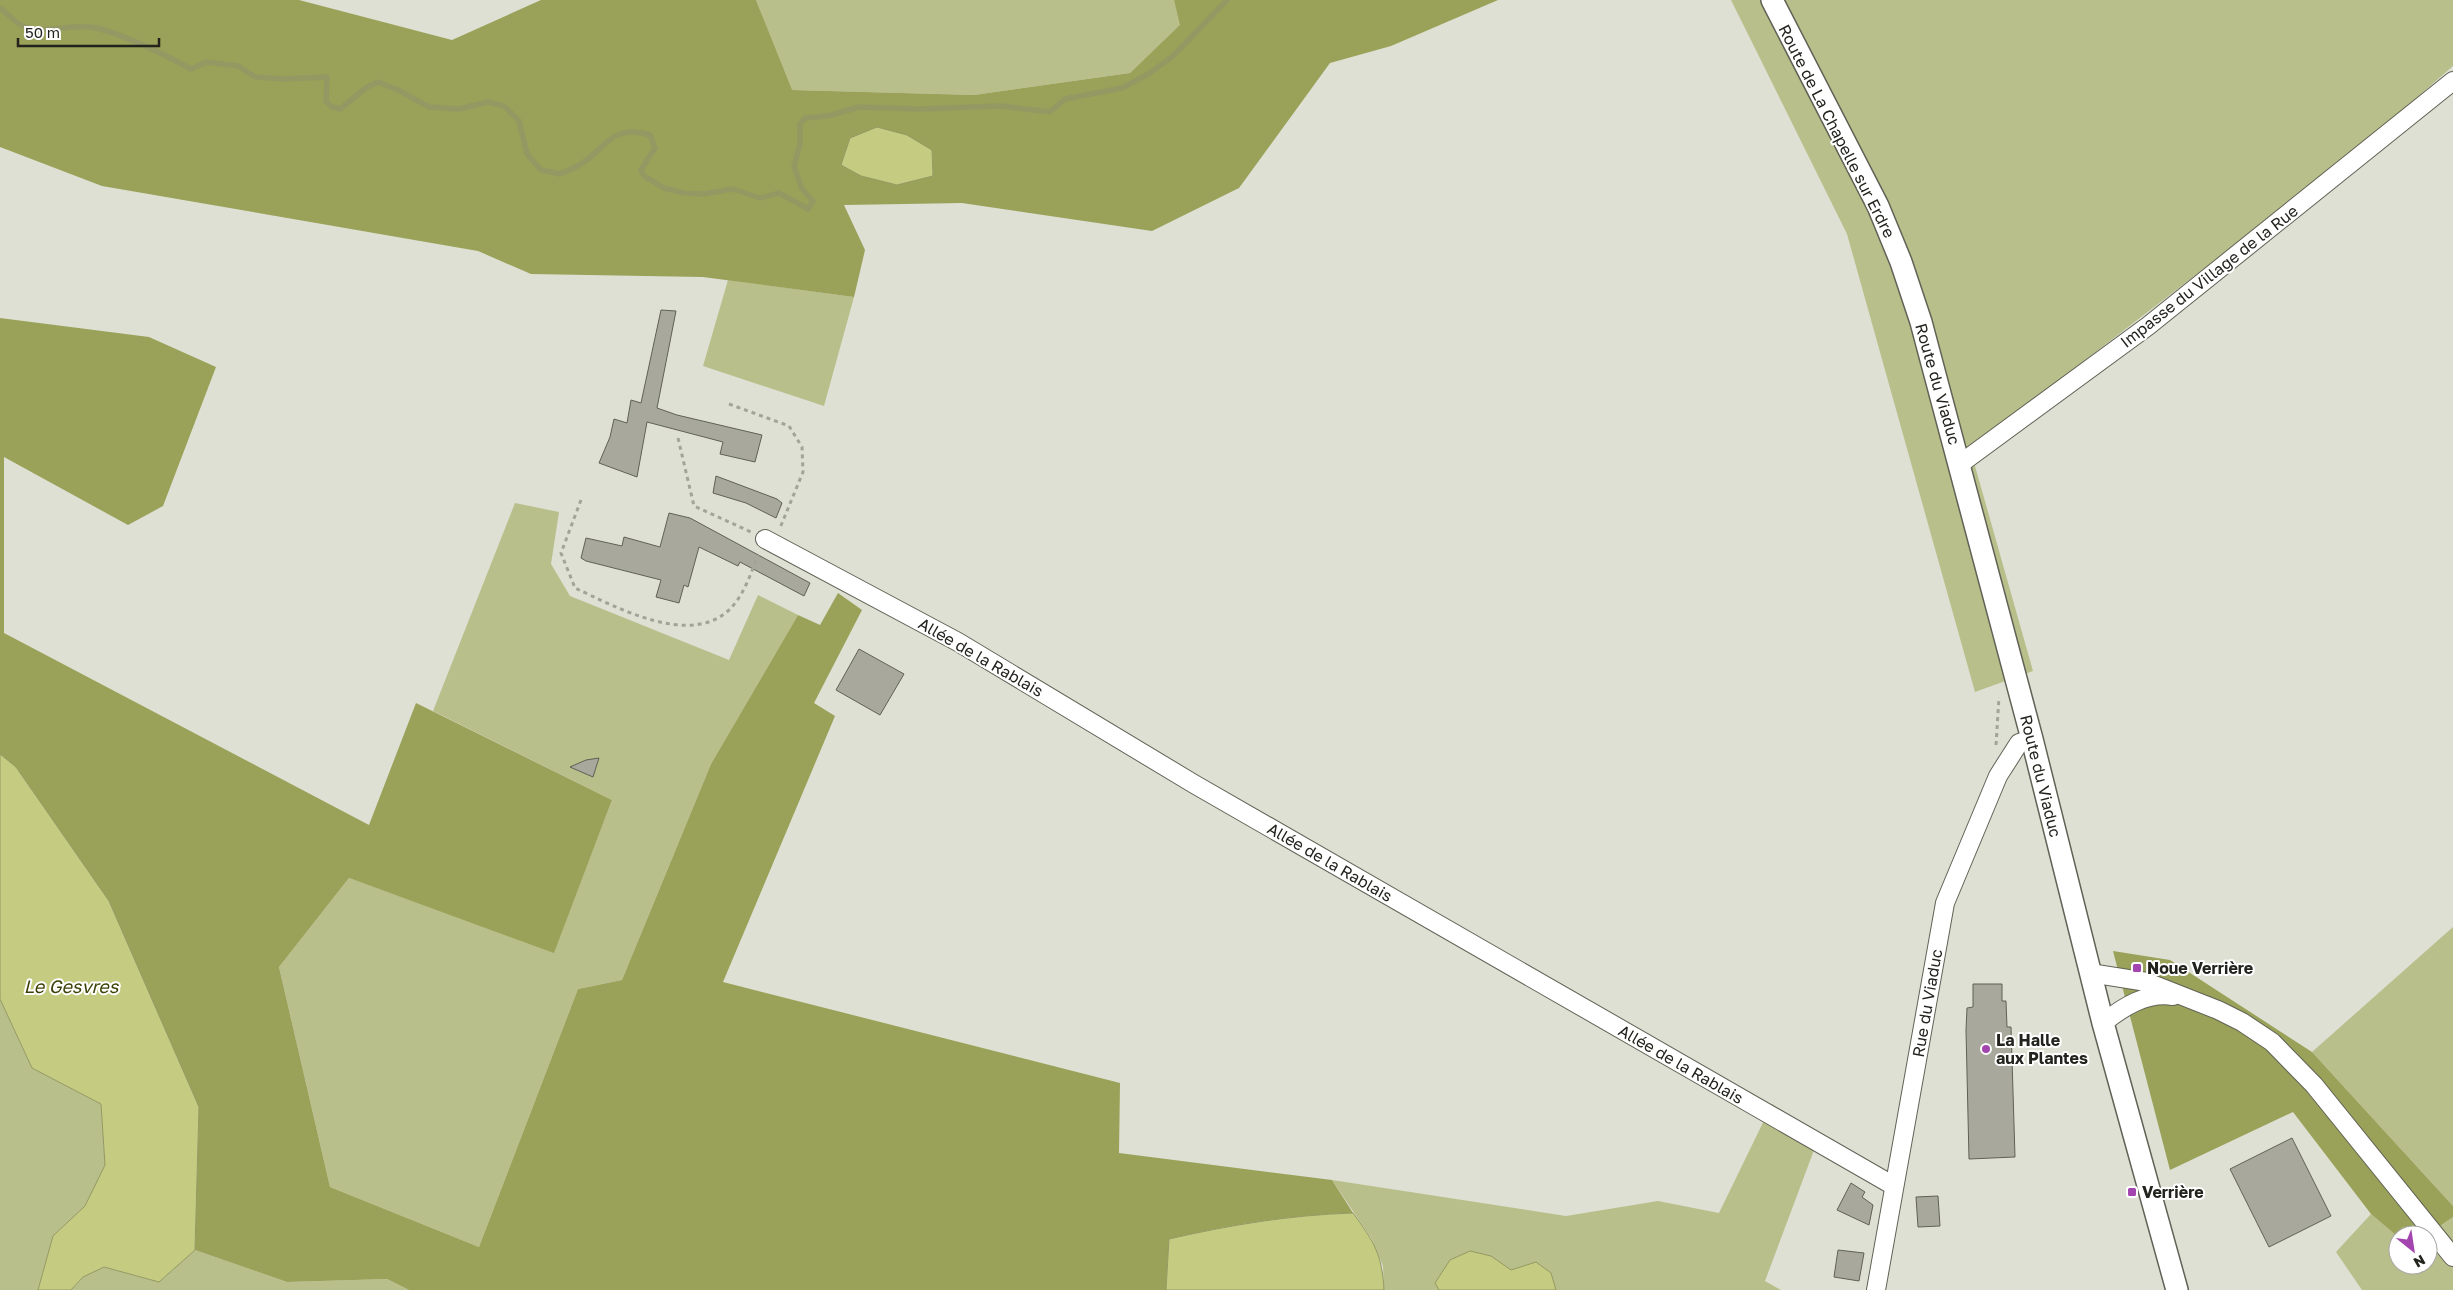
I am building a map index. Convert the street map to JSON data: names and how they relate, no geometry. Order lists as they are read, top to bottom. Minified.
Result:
{"streets":{"street":["Route de La Chapelle sur Erdre","Impasse du Village de la Rue","Route du Viaduc","Allée de la Rablais","Rue du Viaduc"]},"crossings":[["Route de La Chapelle sur Erdre","Route du Viaduc"],["Impasse du Village de la Rue","Route du Viaduc"],["Route du Viaduc","Rue du Viaduc"],["Allée de la Rablais","Rue du Viaduc"]],"water":["Le Gesvres"],"places":{"transit":["Noue Verrière","Verrière"],"other":["La Halle aux Plantes"]},"scale_bar":"50 m","north":"bottom right"}
